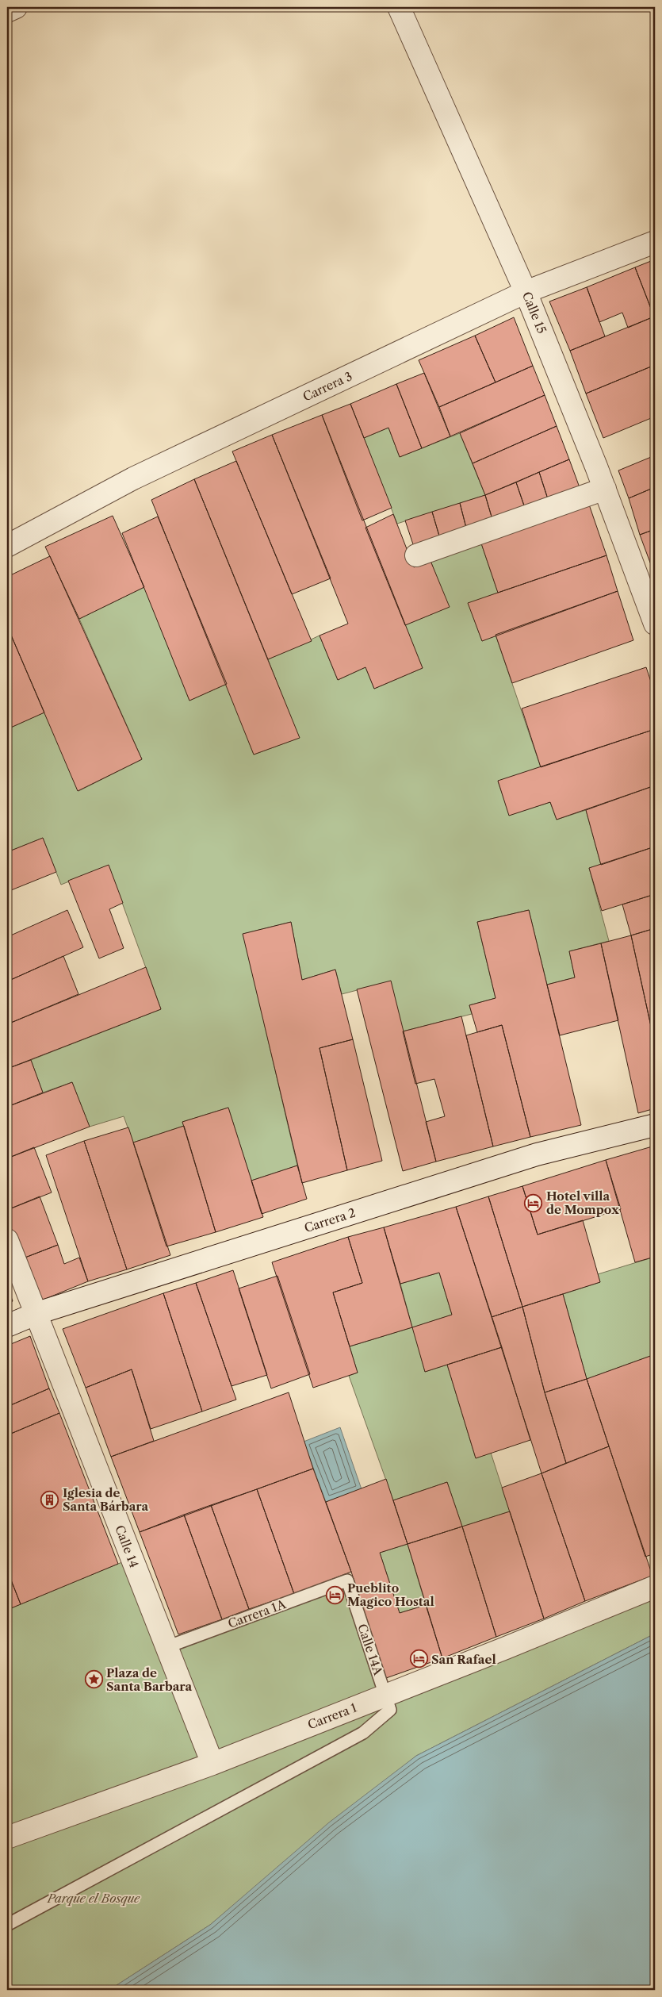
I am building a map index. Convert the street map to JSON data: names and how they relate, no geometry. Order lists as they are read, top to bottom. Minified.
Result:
{"streets":{"street":["Calle 15","Carrera 3","Carrera 2","Calle 14","Carrera 1"],"lane":["Carrera 1A","Calle 14A"]},"crossings":[["Calle 15","Carrera 3"],["Carrera 2","Calle 14"],["Calle 14","Carrera 1A"],["Calle 14","Carrera 1"],["Carrera 1A","Calle 14A"],["Calle 14A","Carrera 1"]],"parks":["Parque el Bosque"],"places":{"hotel":["Hotel villa de Mompox","Pueblito Magico Hostal","San Rafael"],"building":["Iglesia de Santa Bárbara"],"place":["Plaza de Santa Barbara"]}}
